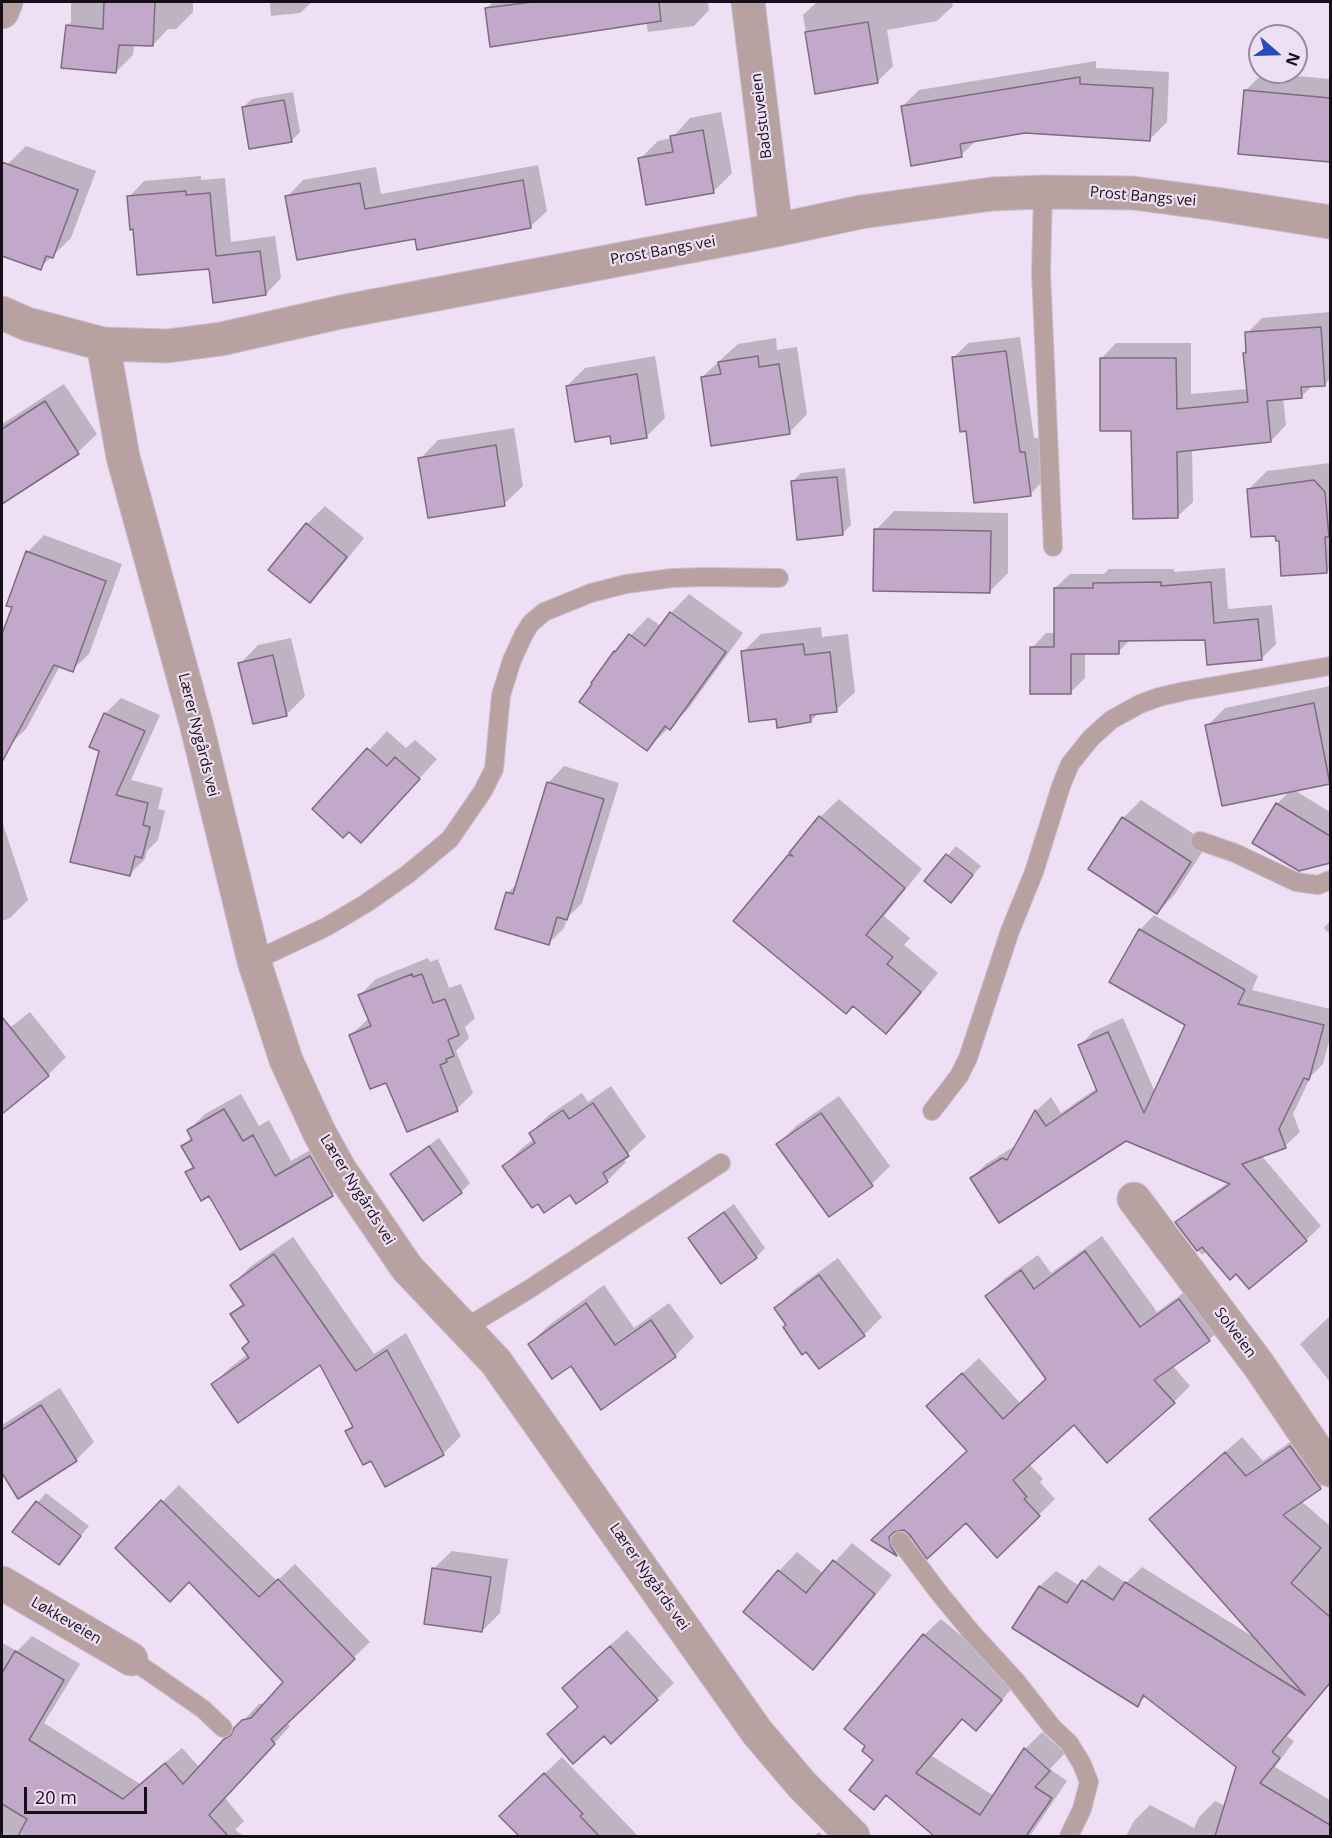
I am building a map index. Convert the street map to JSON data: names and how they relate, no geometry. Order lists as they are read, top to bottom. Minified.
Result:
{"streets":{"street":["Badstuveien","Prost Bangs vei","Lærer Nygårds vei","Solveien","Løkkeveien"]},"crossings":[["Badstuveien","Prost Bangs vei"],["Prost Bangs vei","Lærer Nygårds vei"]],"scale_bar":"20 m","north":"right"}
